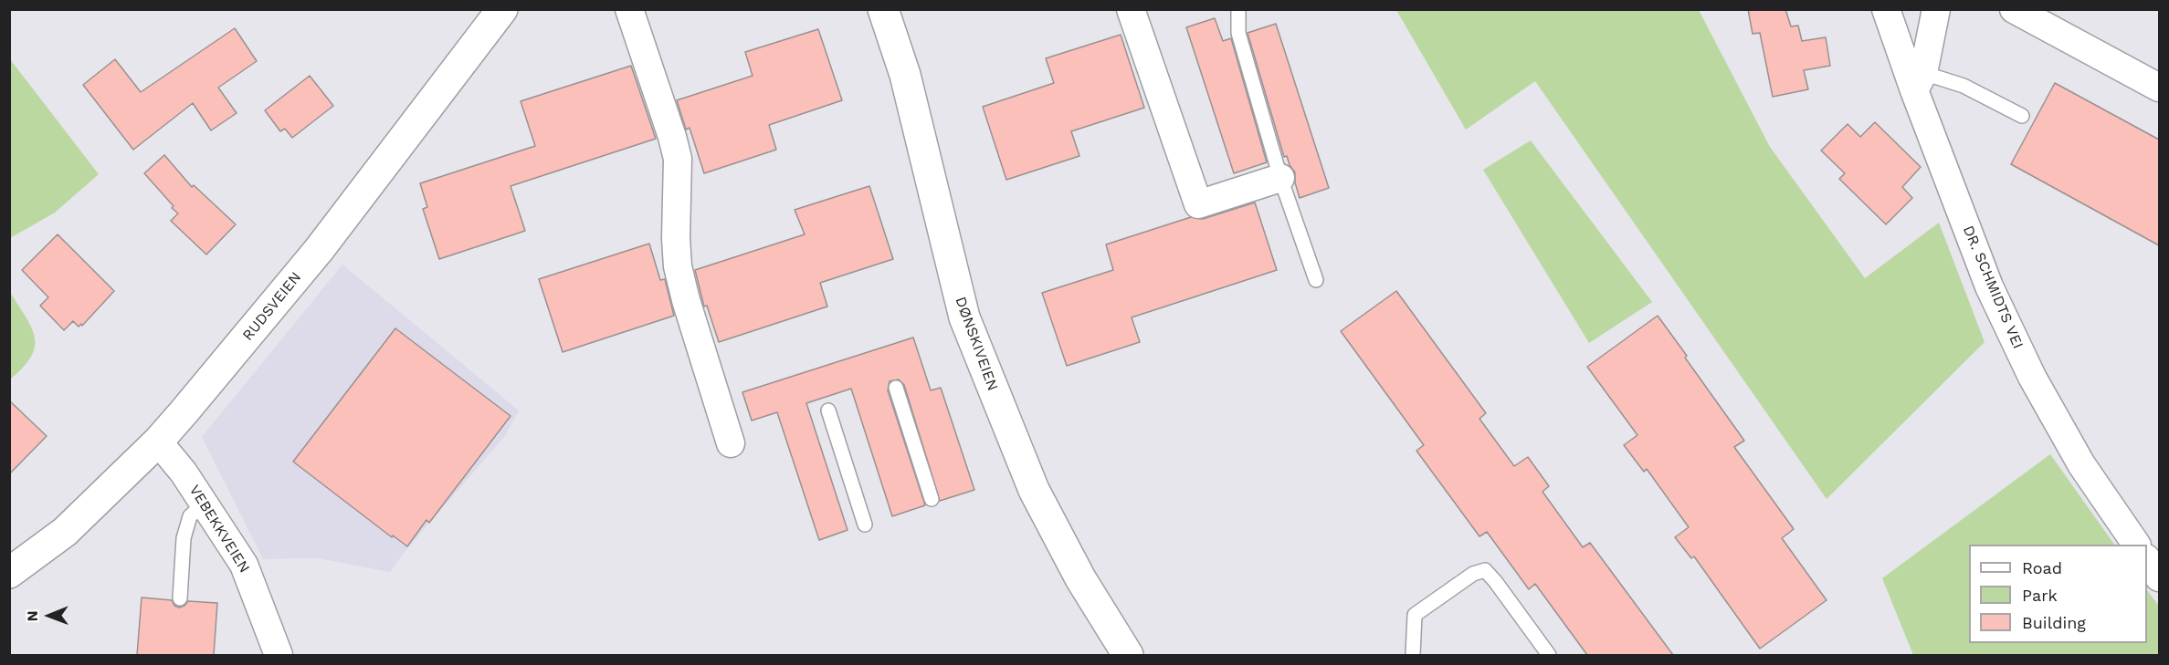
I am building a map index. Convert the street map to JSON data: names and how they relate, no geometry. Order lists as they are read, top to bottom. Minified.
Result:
{"streets":{"street":["DR. SCHMIDTS VEI","RUDSVEIEN","DØNSKIVEIEN","VEBEKKVEIEN"]},"crossings":[["RUDSVEIEN","VEBEKKVEIEN"]],"legend":["Road","Park","Building"],"north":"left"}
